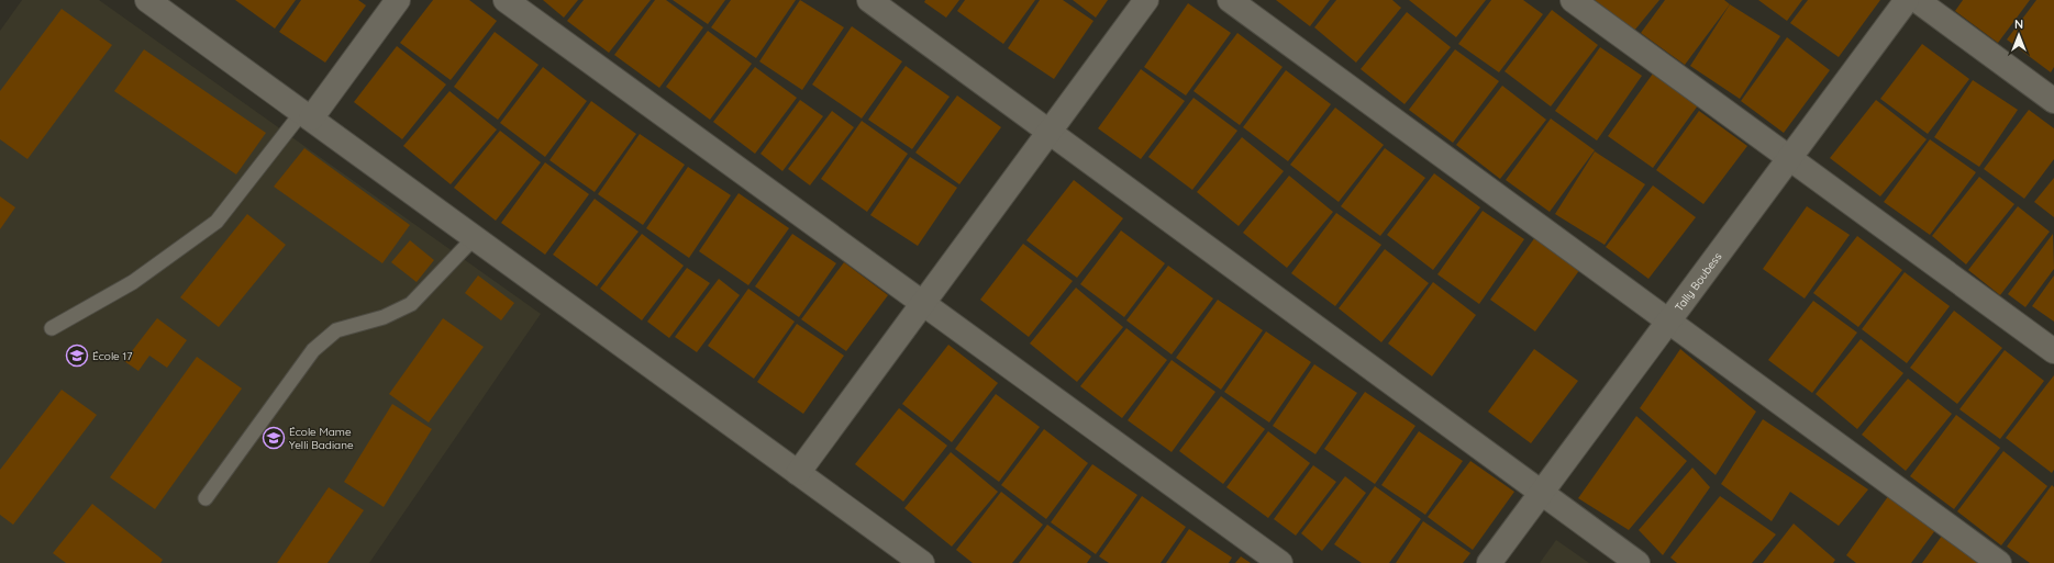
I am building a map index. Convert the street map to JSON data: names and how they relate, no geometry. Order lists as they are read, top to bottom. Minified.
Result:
{"streets":{"street":["Tally Boubess"]},"places":{"school or university":["École 17","École Mame Yelli Badiane"]},"north":"top"}
